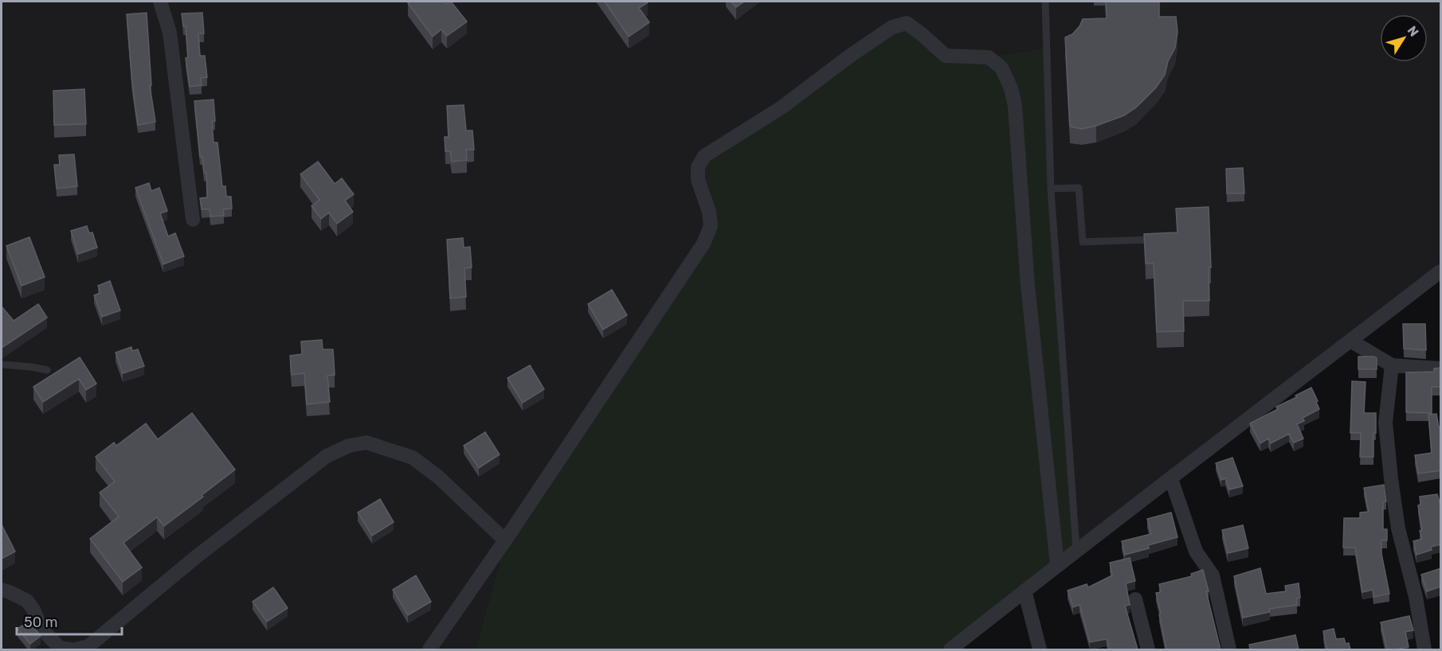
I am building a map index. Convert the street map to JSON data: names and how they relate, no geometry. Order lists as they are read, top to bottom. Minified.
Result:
{"scale_bar":"50 m","north":"top right"}
